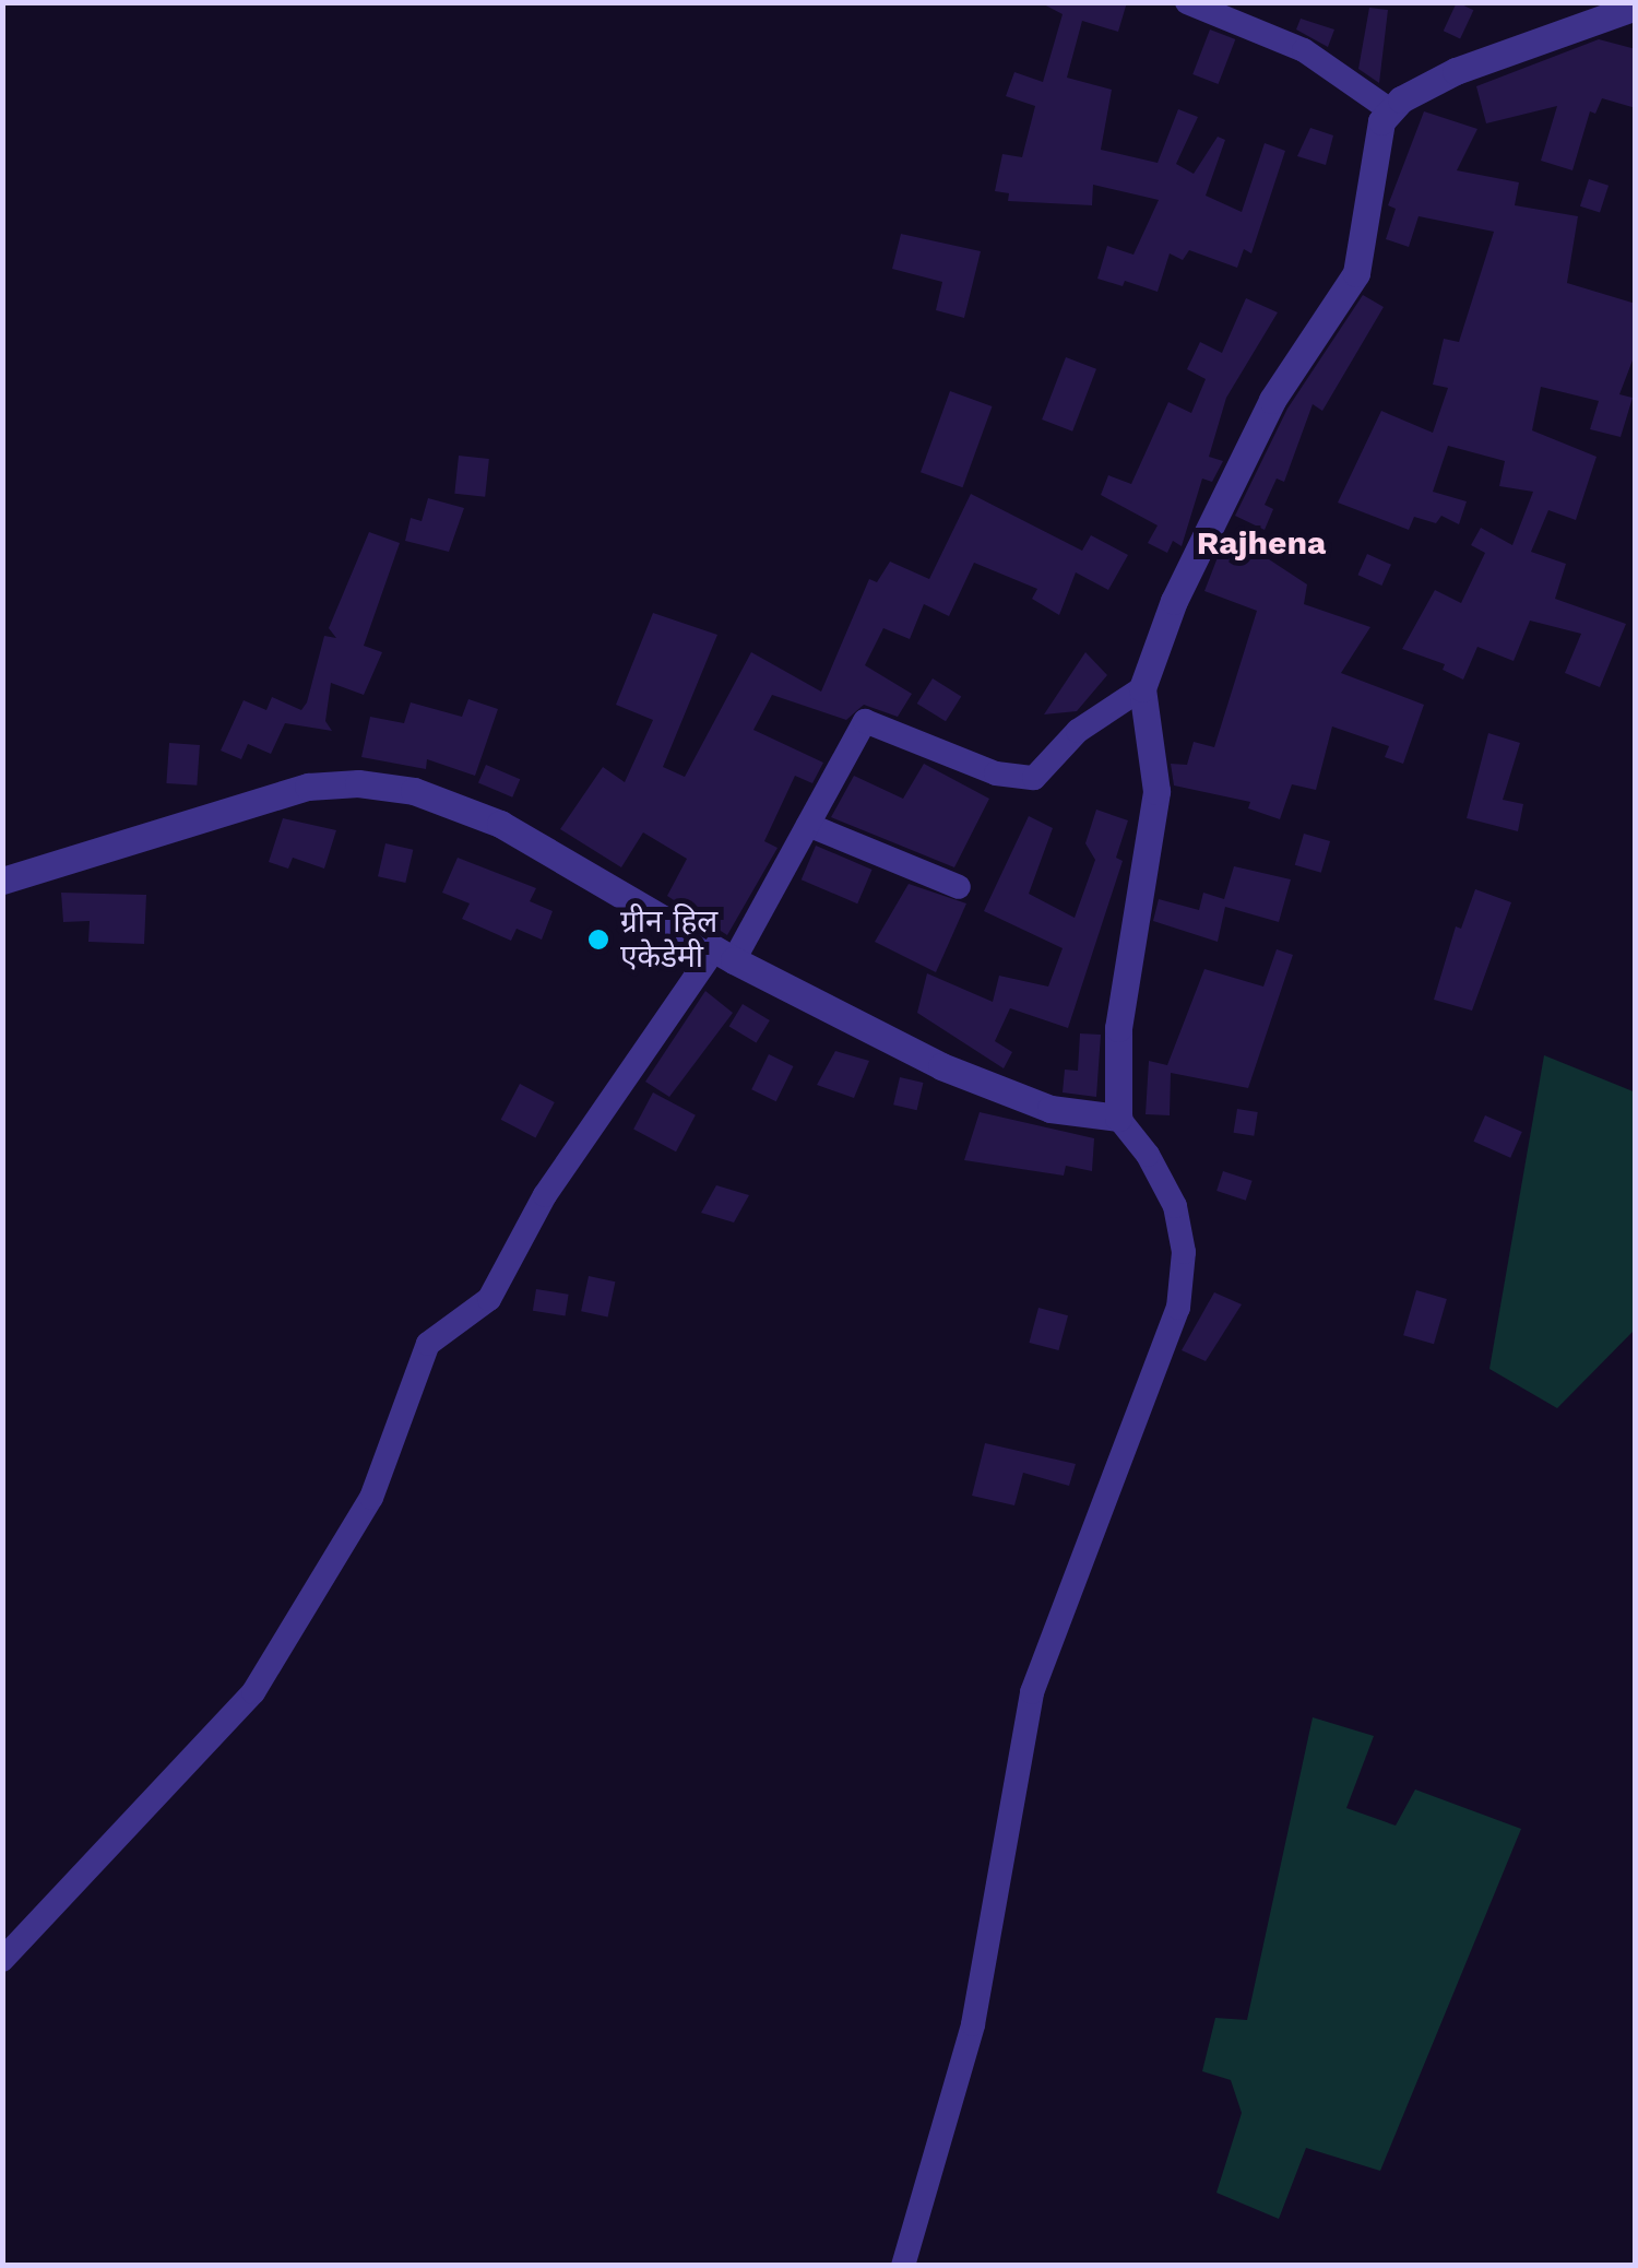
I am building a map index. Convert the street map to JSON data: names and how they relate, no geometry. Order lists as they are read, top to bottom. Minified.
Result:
{"districts":["Rajhena"],"places":["ग्रीन हिल एकेडेमी"]}
